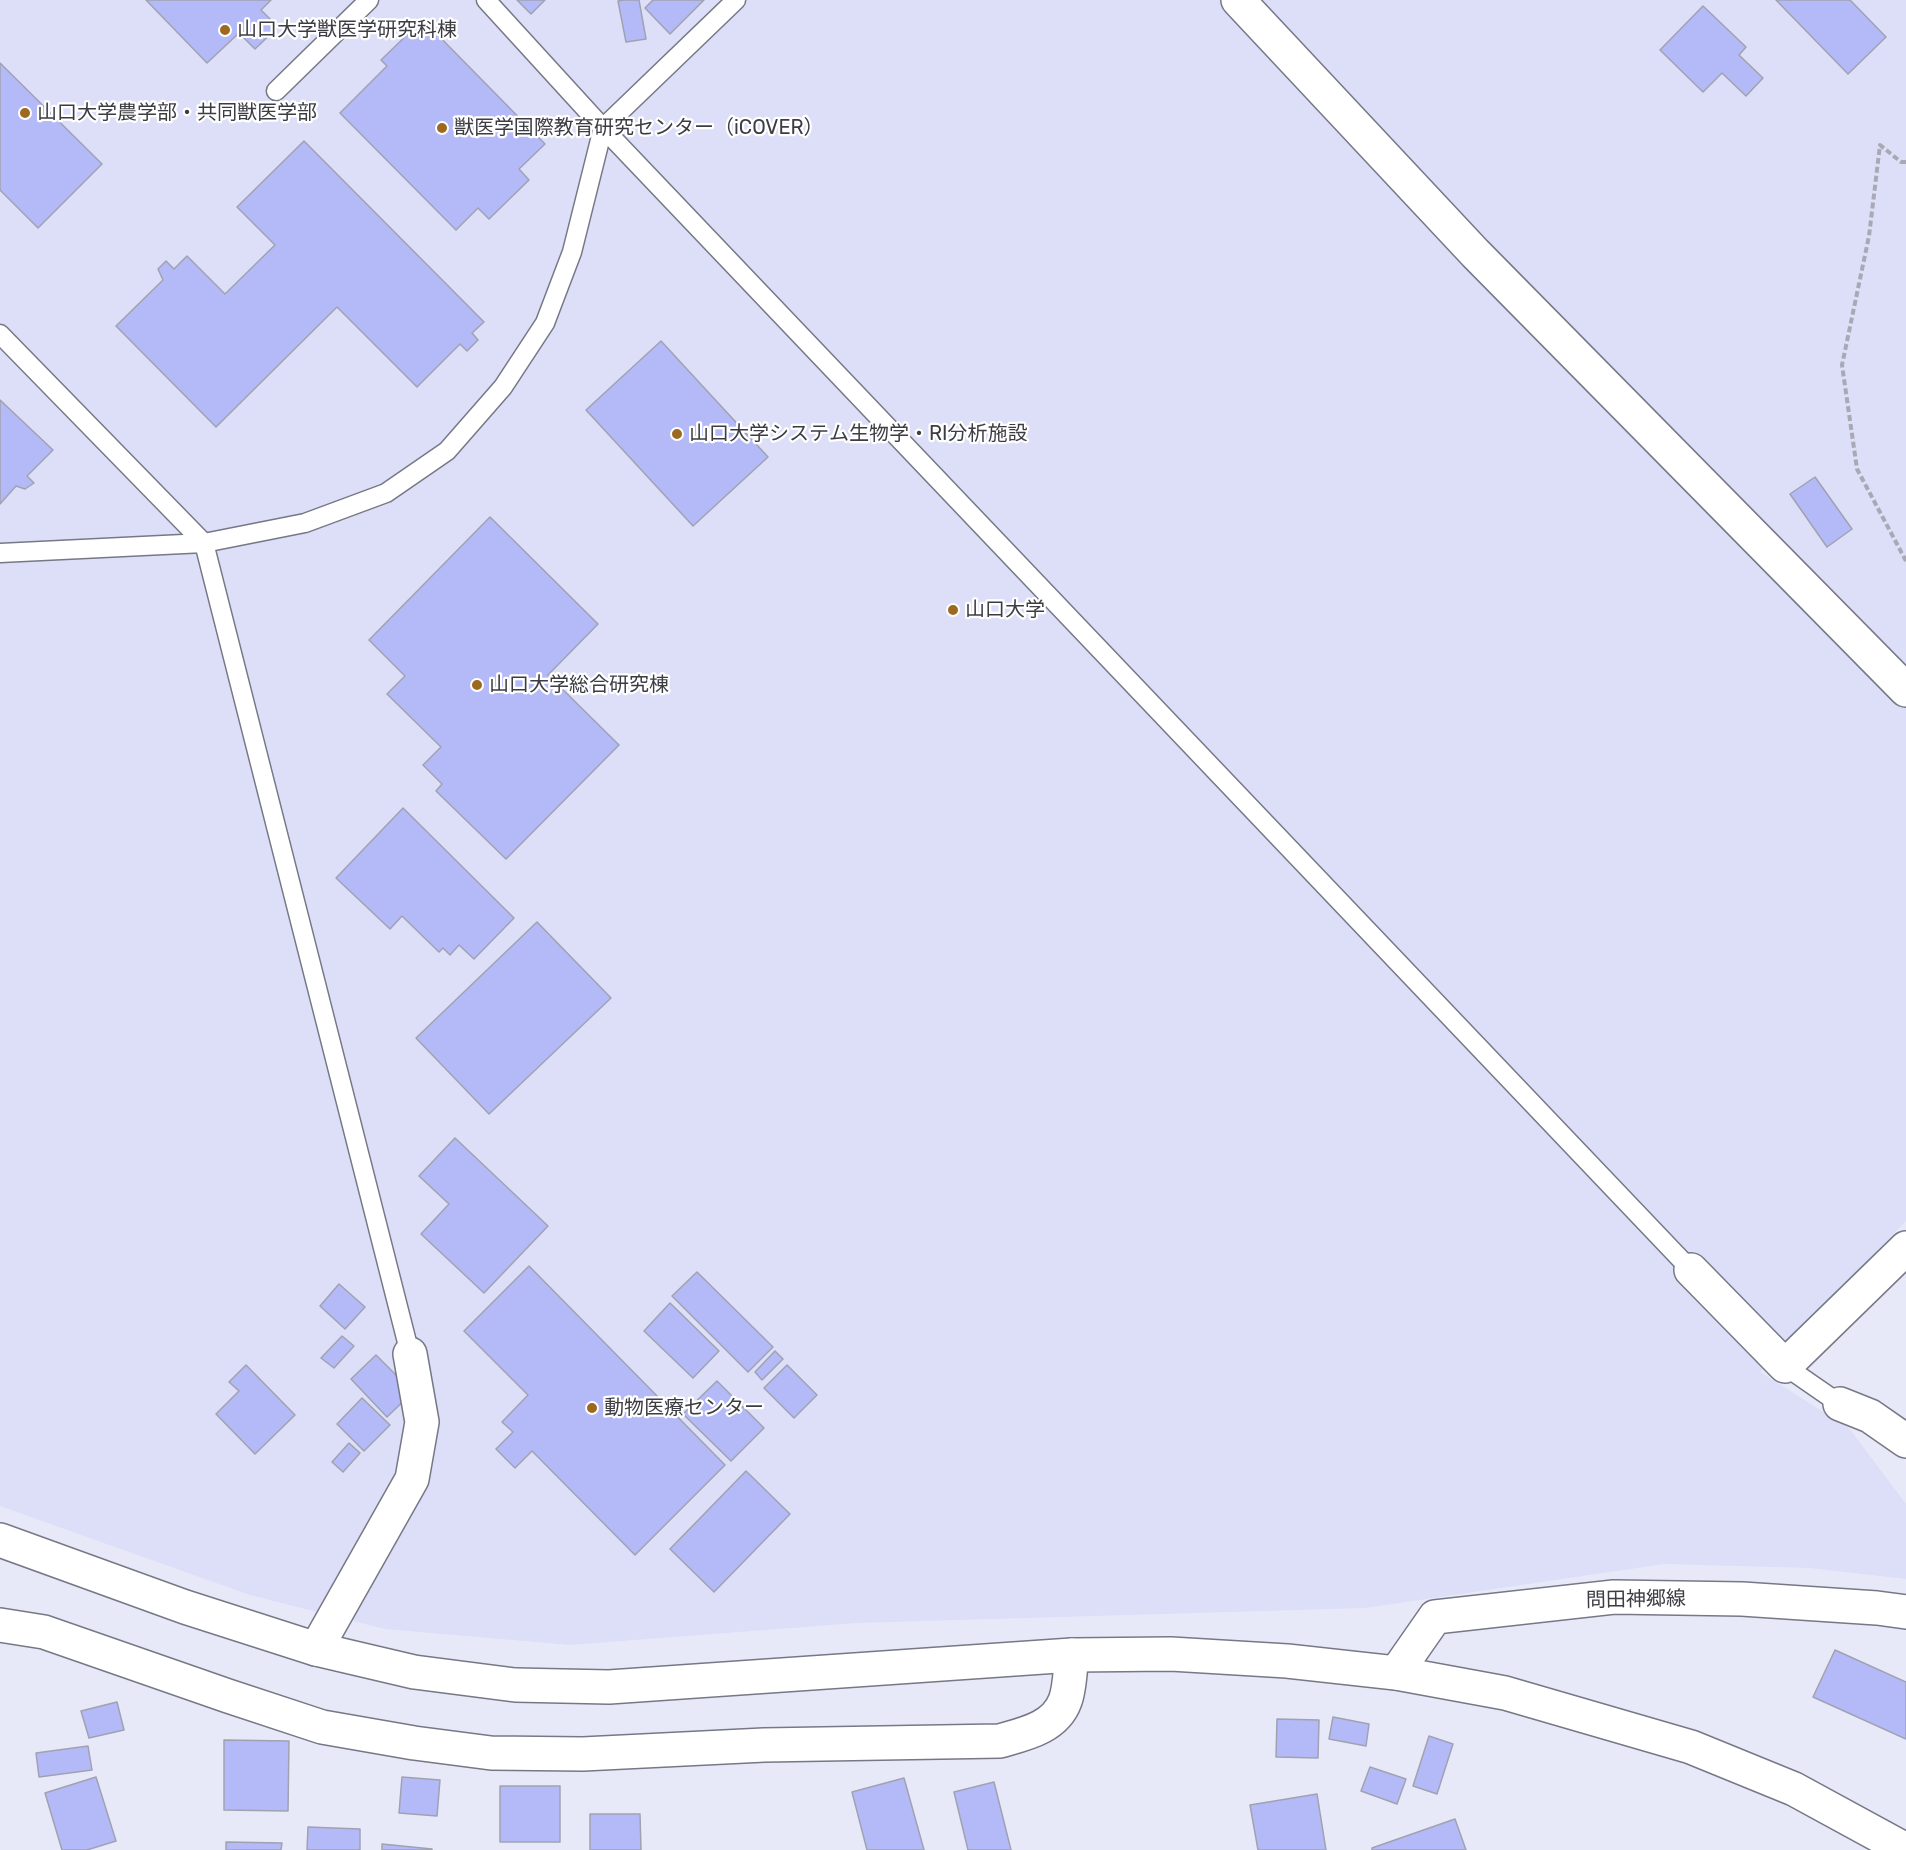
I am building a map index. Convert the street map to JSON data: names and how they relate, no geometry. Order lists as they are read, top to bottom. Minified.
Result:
{"streets":{"street":["問田神郷線"]},"places":["山口大学獣医学研究科棟","山口大学農学部・共同獣医学部","獣医学国際教育研究センター（iCOVER）","山口大学システム生物学・RI分析施設","山口大学","山口大学総合研究棟","動物医療センター"]}
